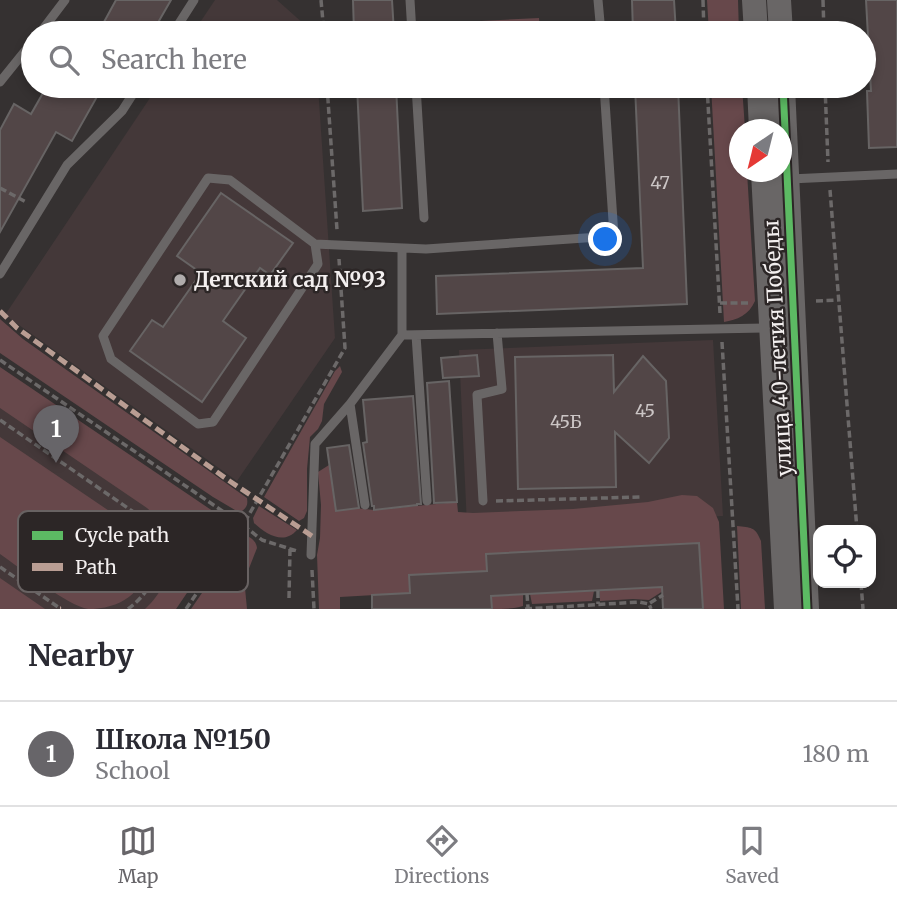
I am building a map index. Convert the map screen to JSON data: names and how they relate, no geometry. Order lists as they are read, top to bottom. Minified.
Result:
{"streets":{"street":["улица 40-летия Победы"]},"places":["Детский сад №93"],"house_numbers":["47","45","45Б"],"legend":["Cycle path","Path"],"north":"bottom left","page":{"search":"Search here","pins":"1","heading":"Nearby","list":[{"mark":"1","name":"Школа №150","note":"School","value":"180 m"}],"nav":["Map","Directions","Saved"]}}
